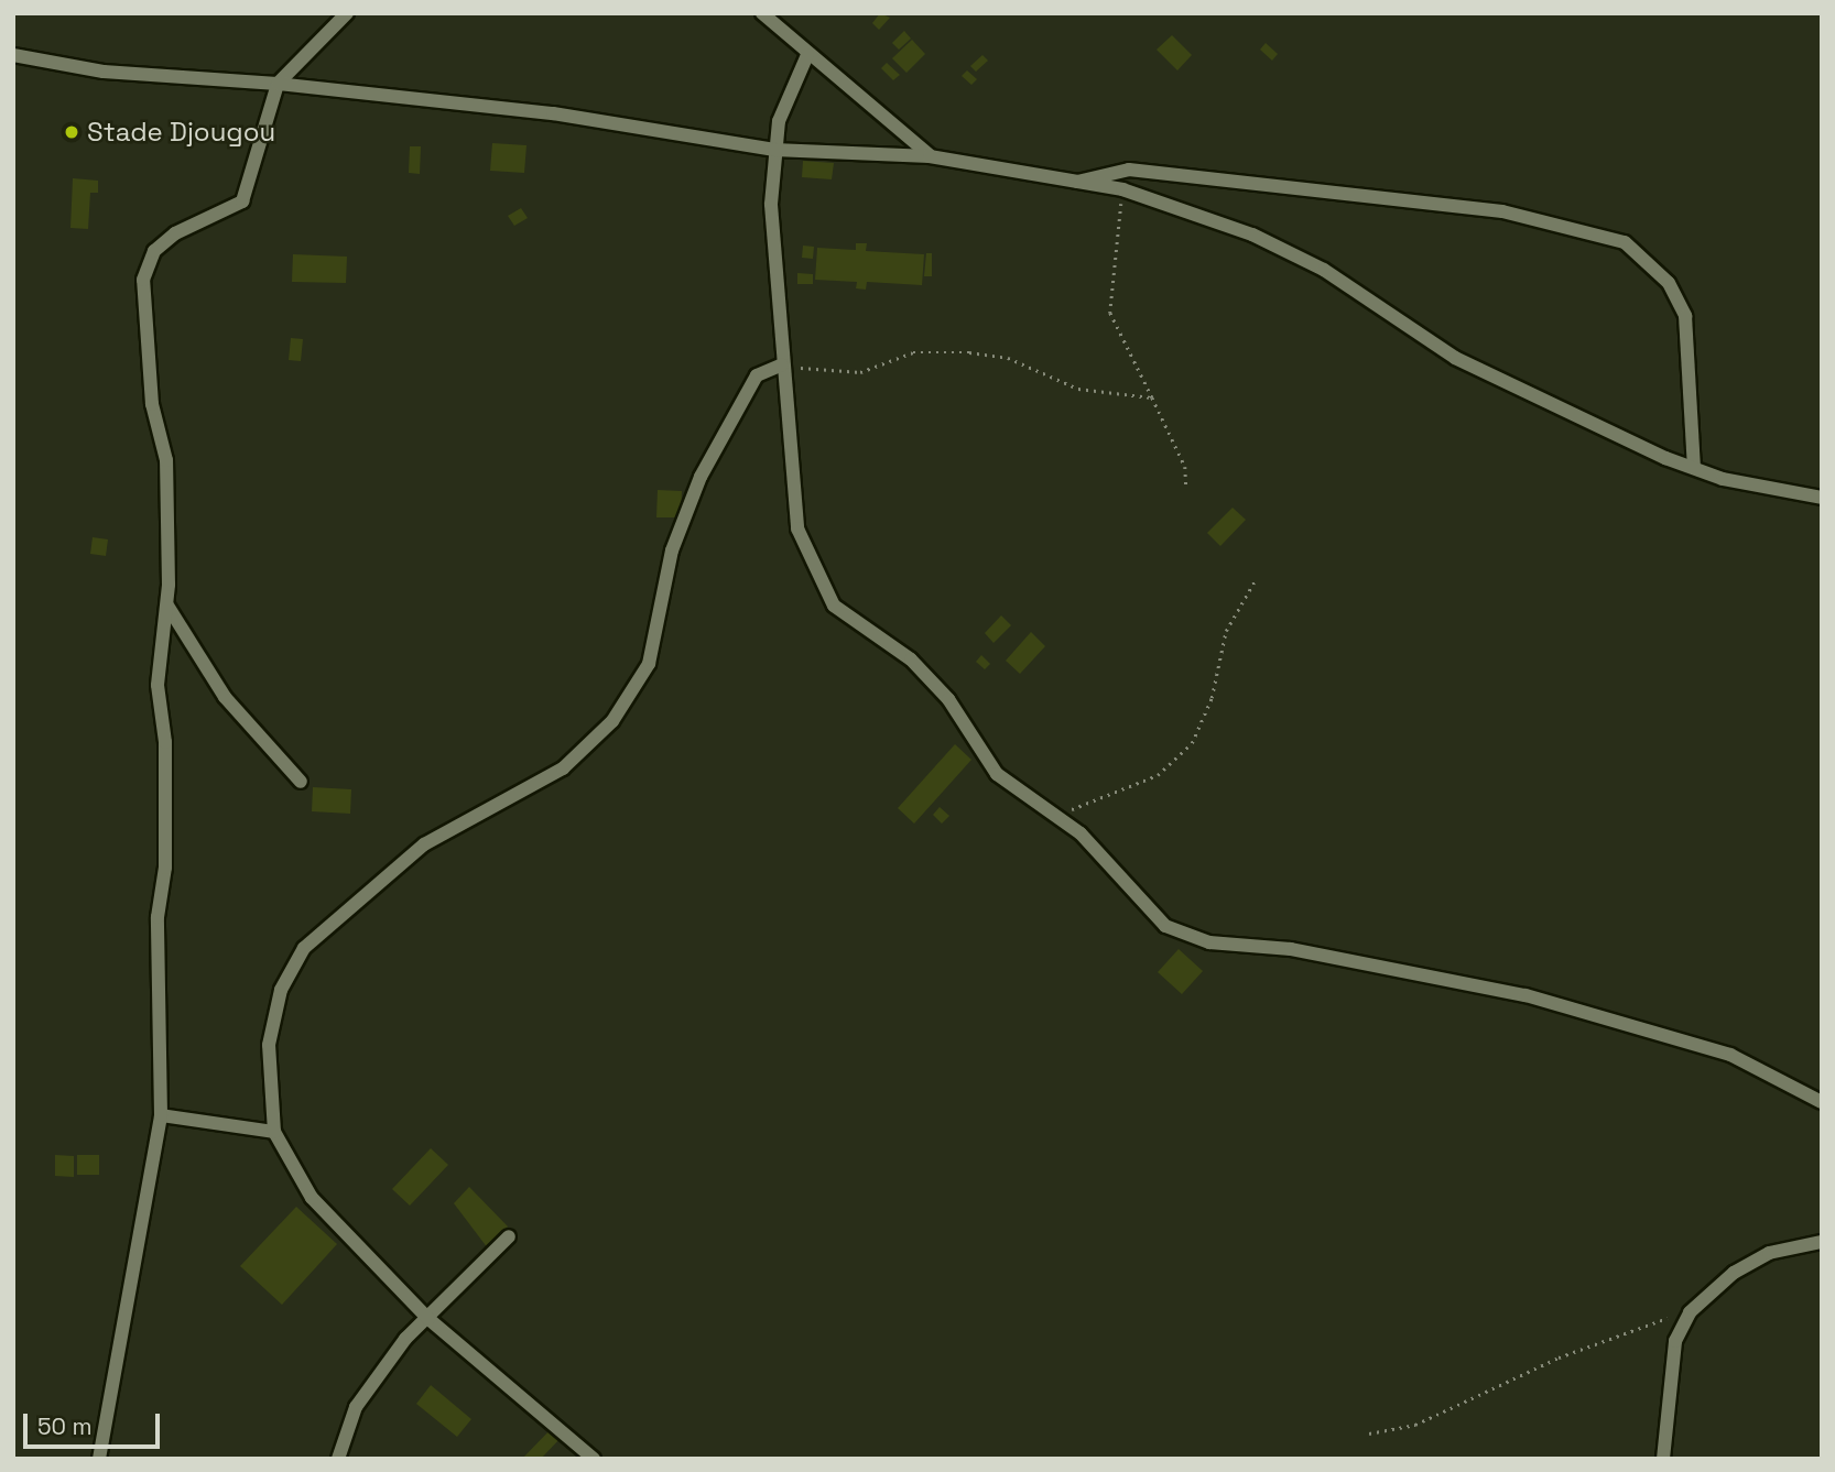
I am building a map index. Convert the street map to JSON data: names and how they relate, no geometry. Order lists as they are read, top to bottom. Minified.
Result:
{"places":["Stade Djougou"],"scale_bar":"50 m"}
